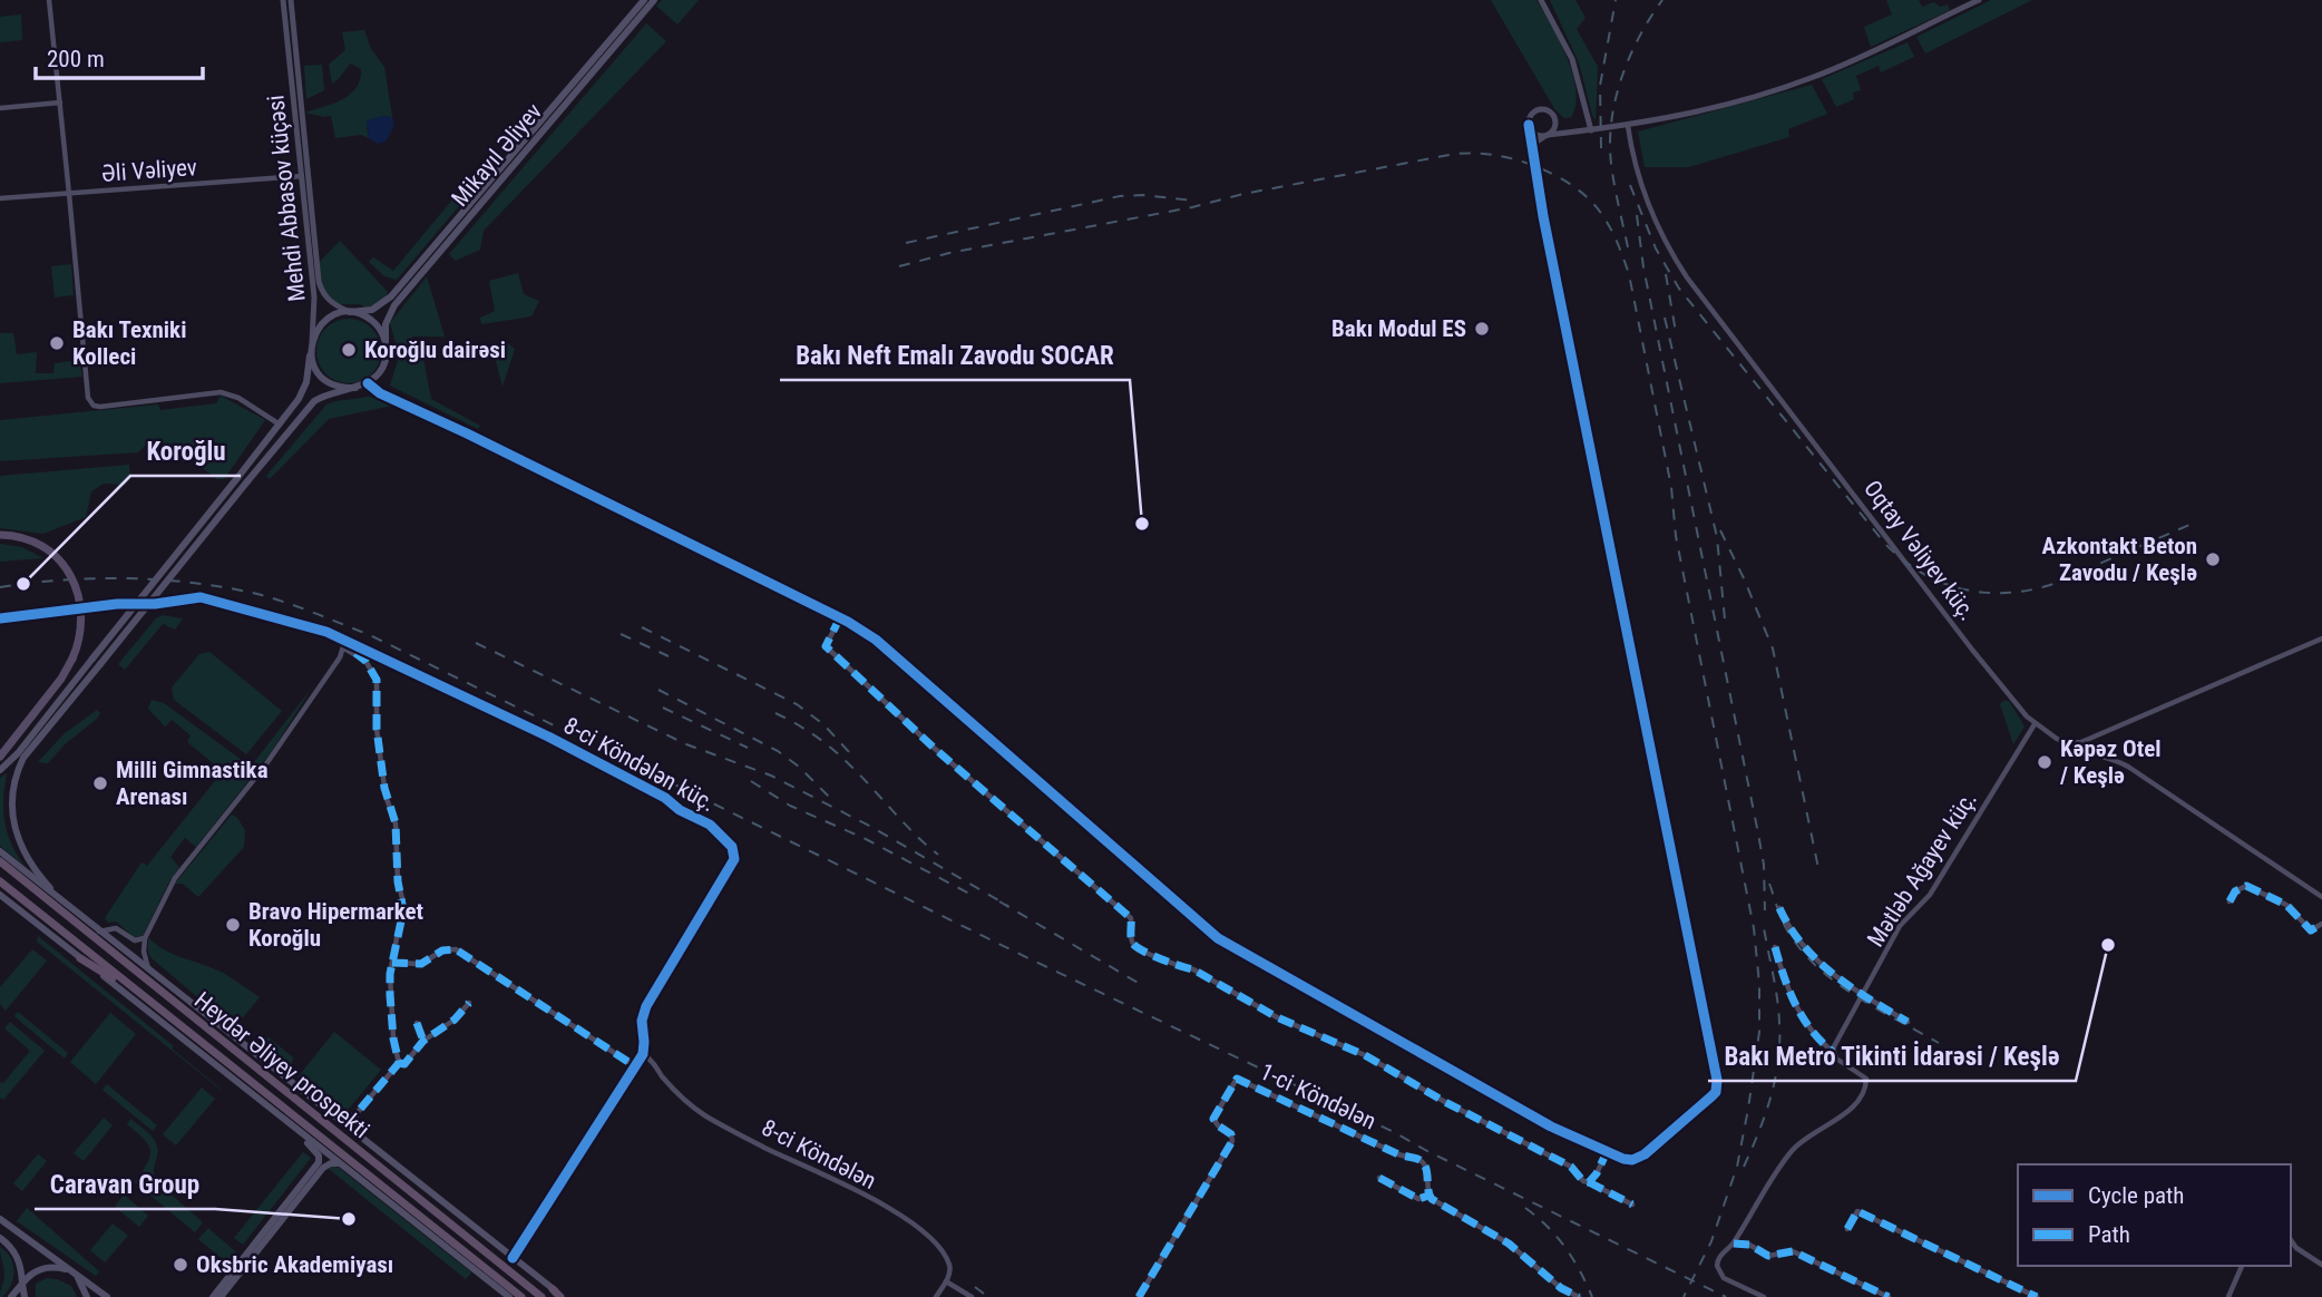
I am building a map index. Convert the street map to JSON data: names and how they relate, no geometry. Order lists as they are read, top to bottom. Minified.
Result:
{"streets":{"highway":["Heydər Əliyev prospekti"],"main road":["Mikayıl Əliyev"],"street":["Əli Vəliyev","Mehdi Abbasov küçəsi","Oqtay Vəliyev küç.","8-ci Köndələn küç.","Mətləb Ağayev küç.","1-ci Köndələn","8-ci Köndələn"]},"crossings":[["Mikayıl Əliyev","Mehdi Abbasov küçəsi"],["Əli Vəliyev","Mehdi Abbasov küçəsi"],["Oqtay Vəliyev küç.","Mətləb Ağayev küç."],["8-ci Köndələn küç.","8-ci Köndələn"]],"places":["Bakı Modul ES","Bakı Texniki Kolleci","Koroğlu dairəsi","Bakı Neft Emalı Zavodu SOCAR","Azkontakt Beton Zavodu / Keşlə","Koroğlu","Kəpəz Otel / Keşlə","Milli Gimnastika Arenası","Bravo Hipermarket Koroğlu","Bakı Metro Tikinti İdarəsi / Keşlə","Caravan Group","Oksbric Akademiyası"],"legend":["Cycle path","Path"],"scale_bar":"200 m"}
